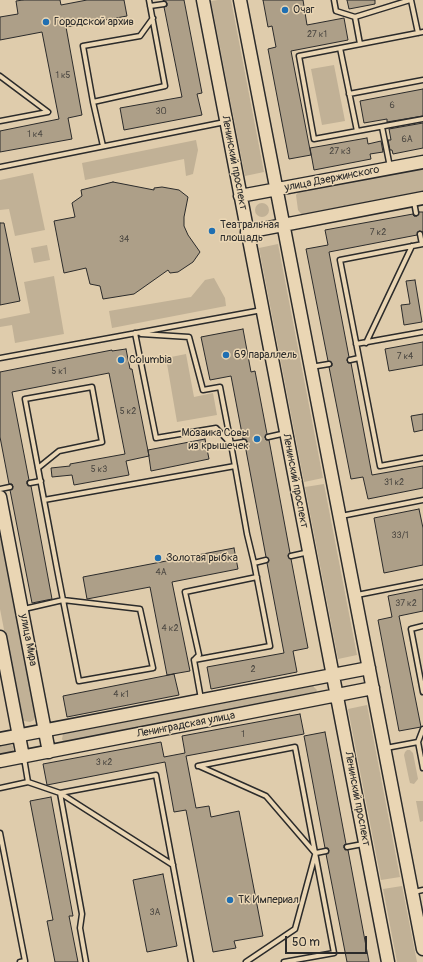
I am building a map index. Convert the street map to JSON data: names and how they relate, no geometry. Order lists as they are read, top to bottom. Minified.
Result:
{"streets":{"main road":["Ленинский проспект","улица Дзержинского","улица Мира","Ленинградская улица"]},"crossings":[["Ленинский проспект","улица Дзержинского"],["Ленинский проспект","Ленинградская улица"],["улица Мира","Ленинградская улица"]],"places":["Очаг","Городской архив","Театральная площадь","69 параллель","Columbia","Мозаика Совы из крышечек","Золотая рыбка","ТК Империал"],"house_numbers":["27 к1","1 к5","6","30","1 к4","6А","27 к3","7 к2","34","7 к4","5 к1","5 к2","5 к3","31 к2","33/1","4А","37 к2","4 к2","2","4 к1","1","3 к2","3А"],"scale_bar":"50 m"}
